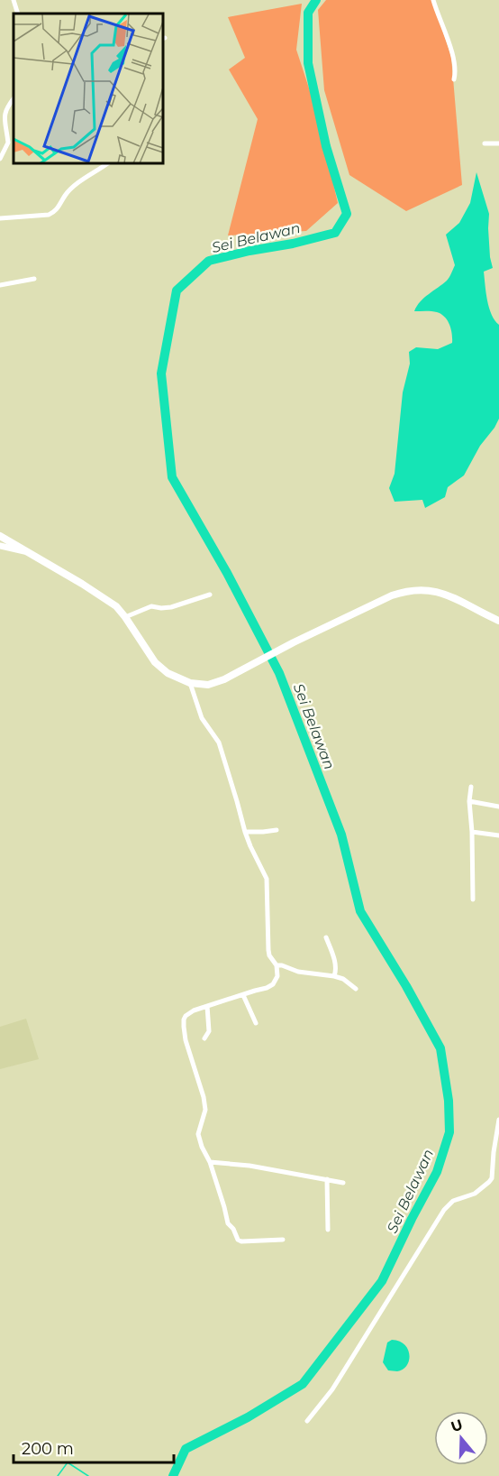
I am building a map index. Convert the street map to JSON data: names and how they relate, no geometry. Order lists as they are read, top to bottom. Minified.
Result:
{"water":["Sei Belawan"],"scale_bar":"200 m","north":"top"}
